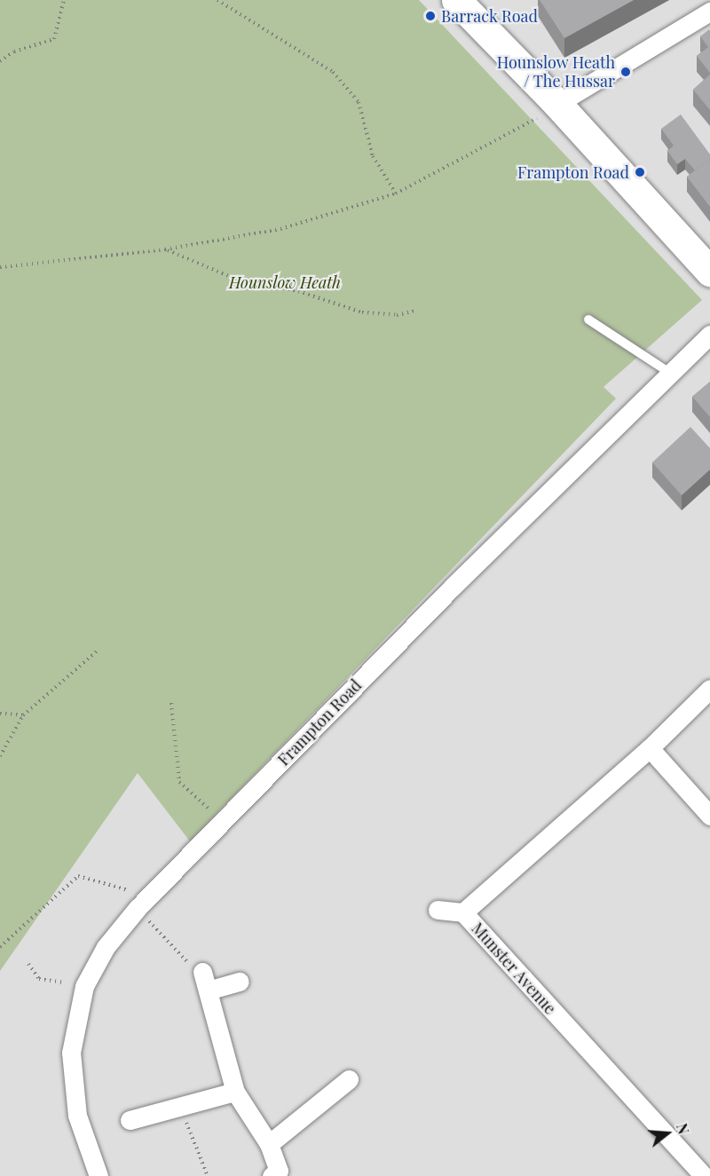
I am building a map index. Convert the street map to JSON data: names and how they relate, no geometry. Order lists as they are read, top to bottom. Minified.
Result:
{"streets":{"street":["Frampton Road","Munster Avenue"]},"parks":["Hounslow Heath"],"places":["Barrack Road","Hounslow Heath / The Hussar","Frampton Road"],"north":"right"}
